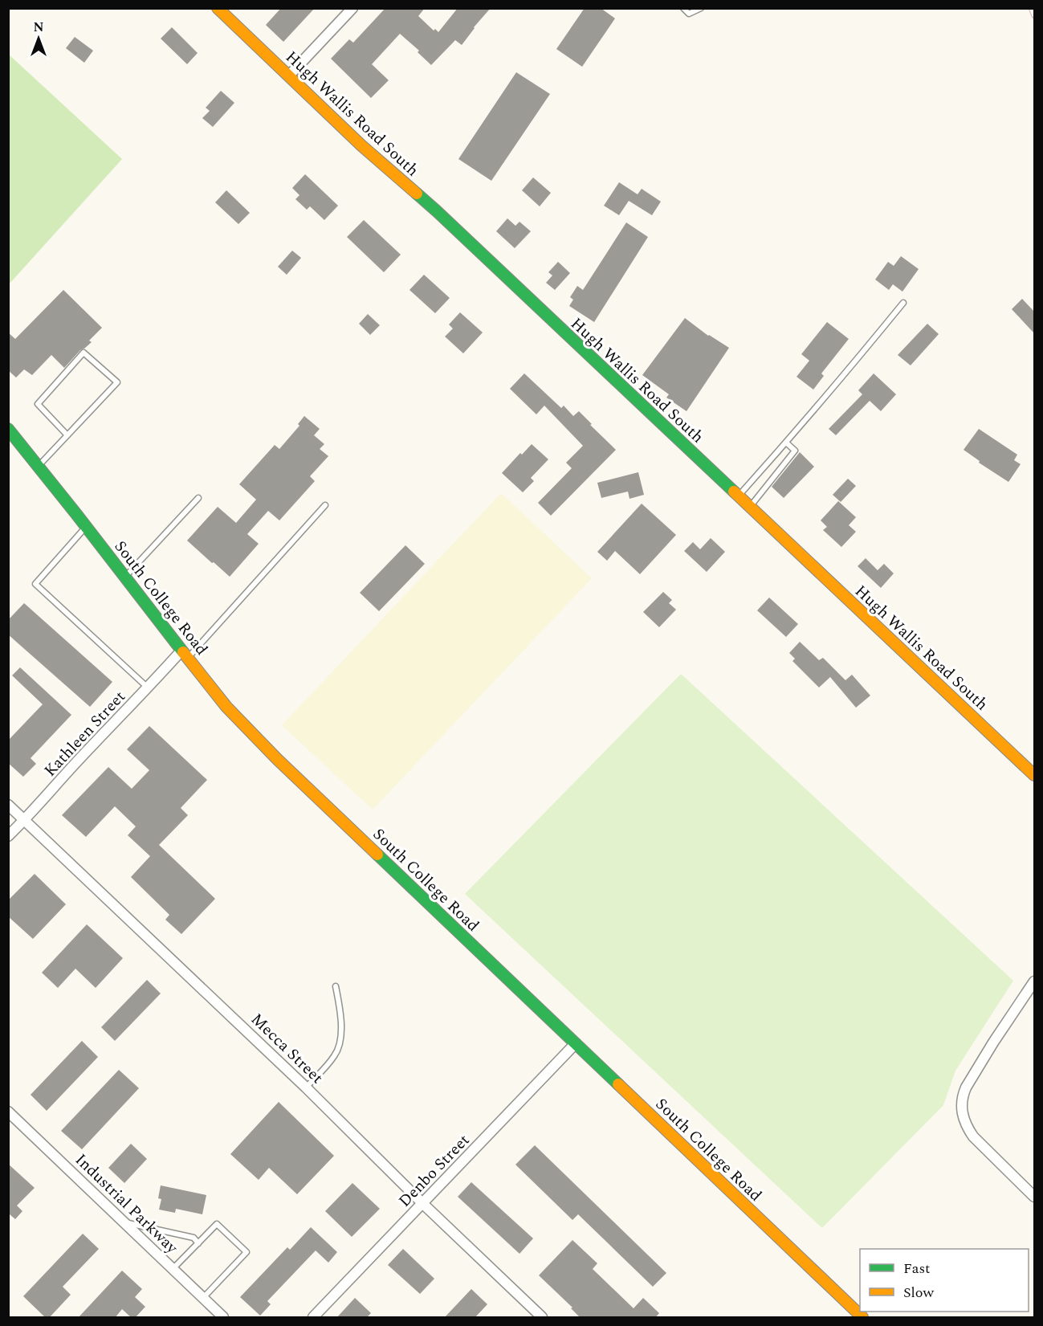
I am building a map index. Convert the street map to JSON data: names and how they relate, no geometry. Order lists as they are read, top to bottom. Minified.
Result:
{"streets":{"street":["Hugh Wallis Road South","South College Road","Kathleen Street","Mecca Street","Denbo Street","Industrial Parkway"]},"crossings":[["South College Road","Kathleen Street"],["South College Road","Denbo Street"],["Kathleen Street","Mecca Street"],["Mecca Street","Denbo Street"]],"legend":["Fast","Slow"],"north":"top"}
